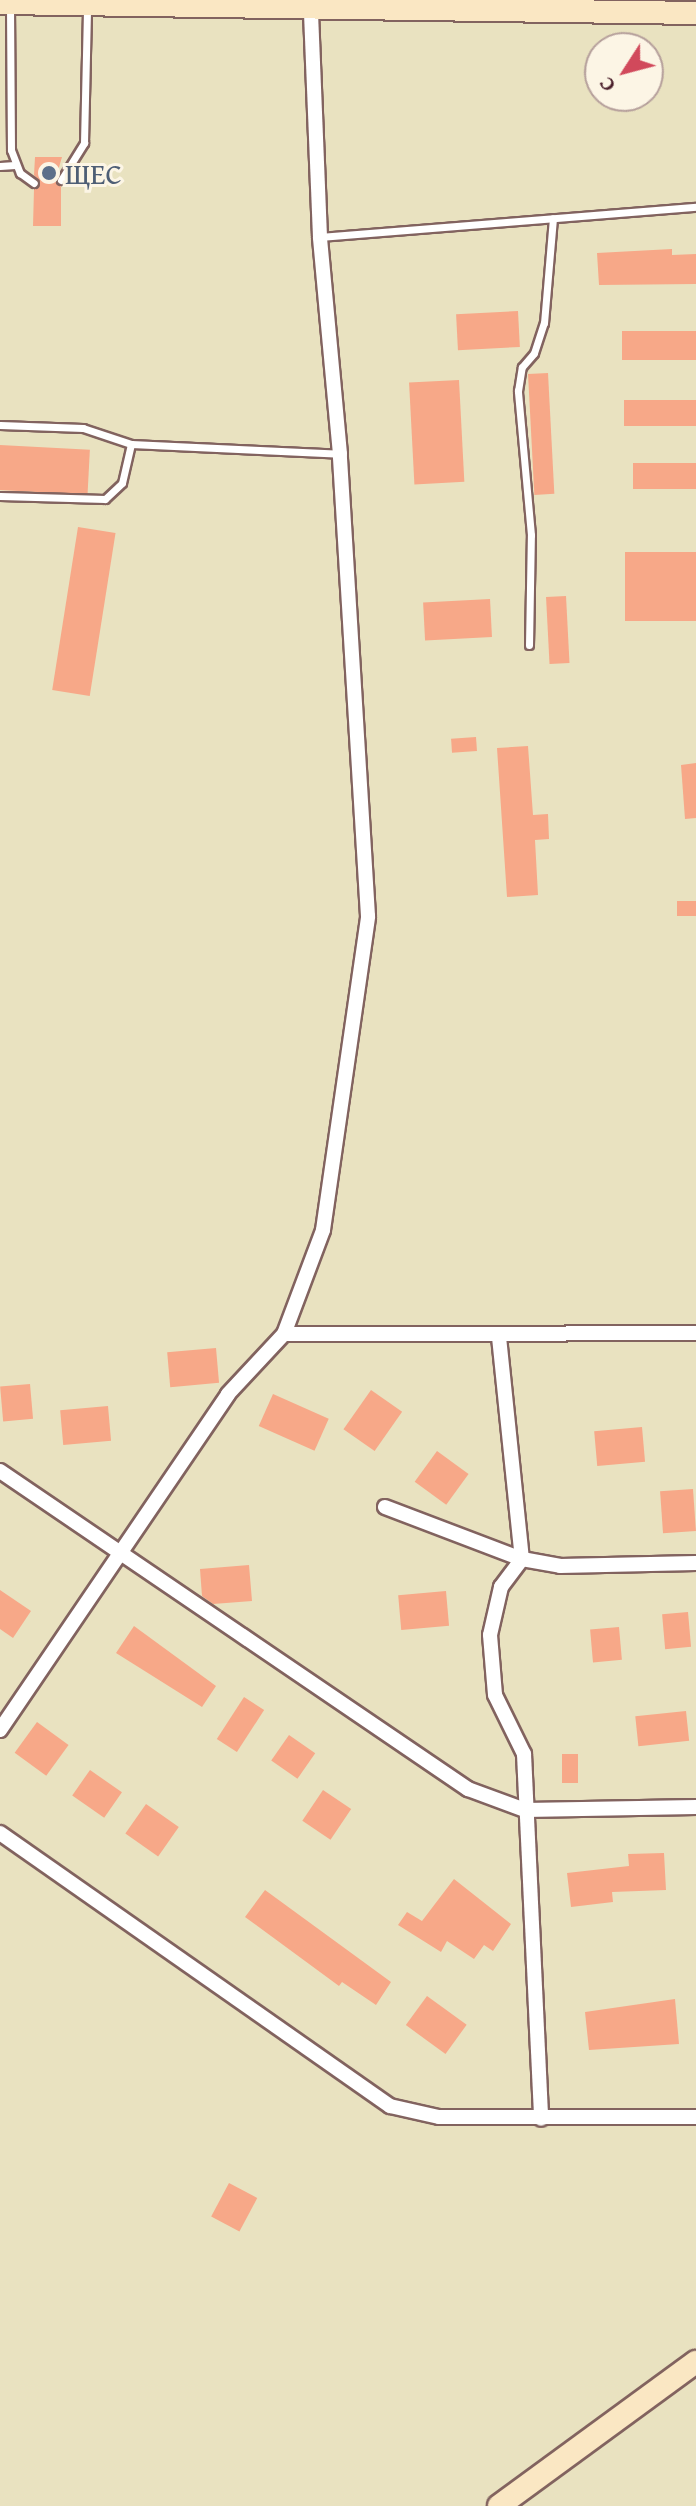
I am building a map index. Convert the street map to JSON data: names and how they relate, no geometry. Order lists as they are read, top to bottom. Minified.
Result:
{"places":["ЩЕС"],"north":"bottom left"}
